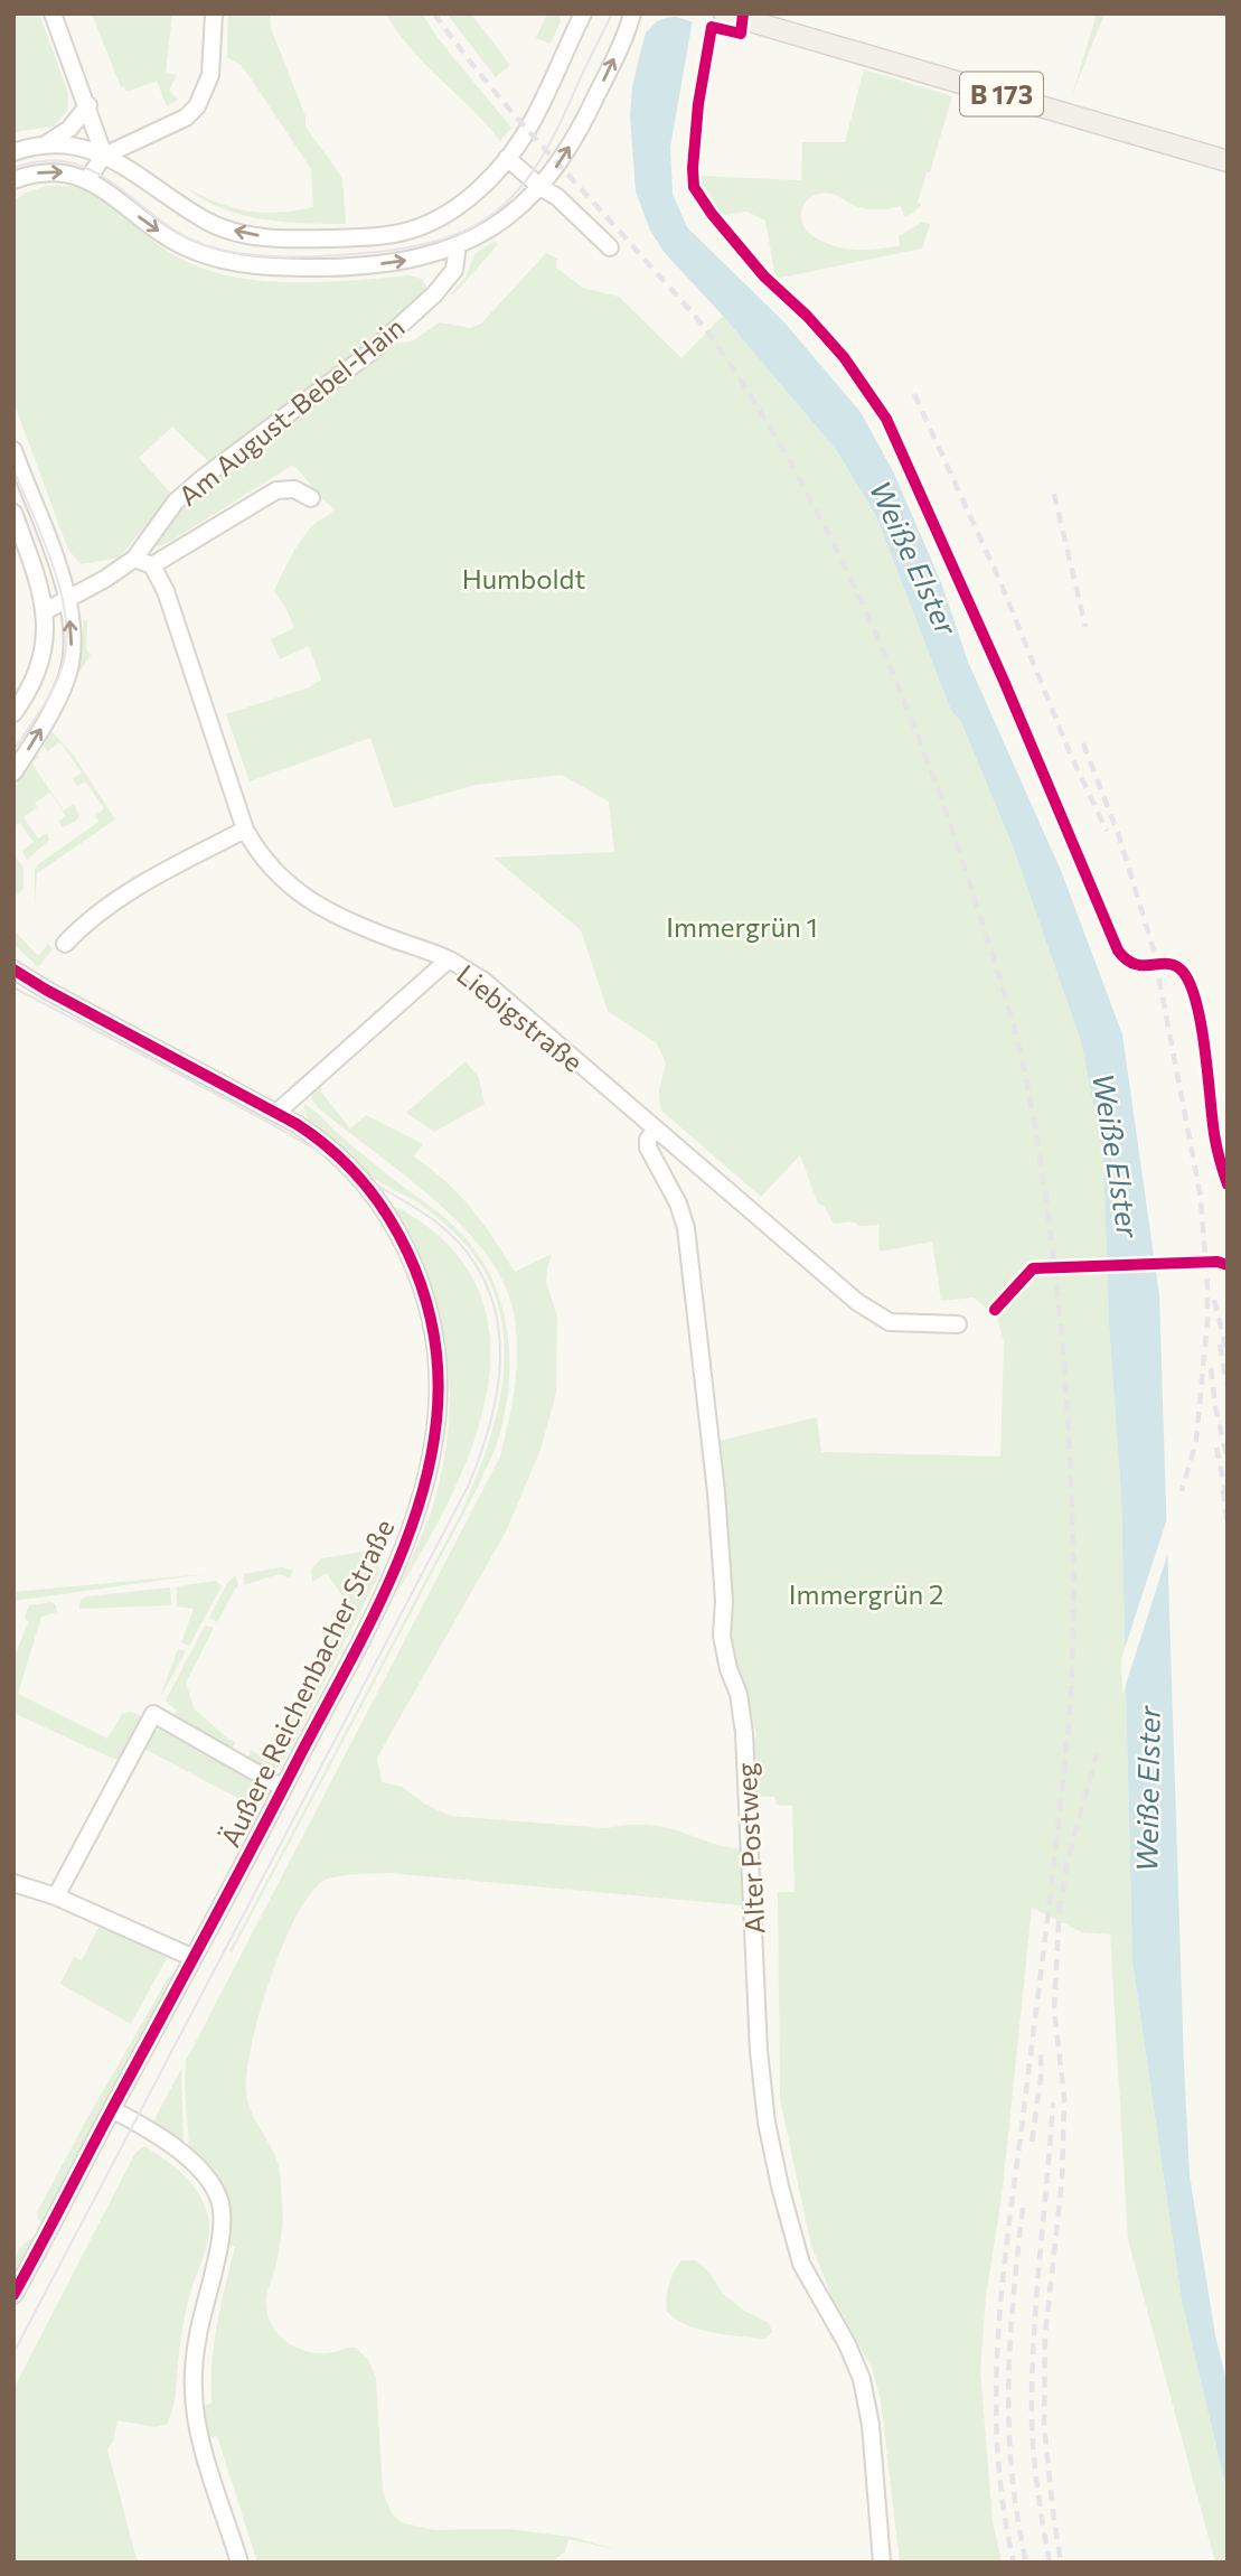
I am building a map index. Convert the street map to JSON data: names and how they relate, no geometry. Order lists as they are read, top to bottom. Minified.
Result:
{"streets":{"main road":["B 173"],"street":["Am August-Bebel-Hain","Liebigstraße","Äußere Reichenbacher Straße","Alter Postweg"]},"crossings":[["Liebigstraße","Alter Postweg"]],"water":["Weiße Elster"],"parks":["Humboldt","Immergrün 1","Immergrün 2"]}
